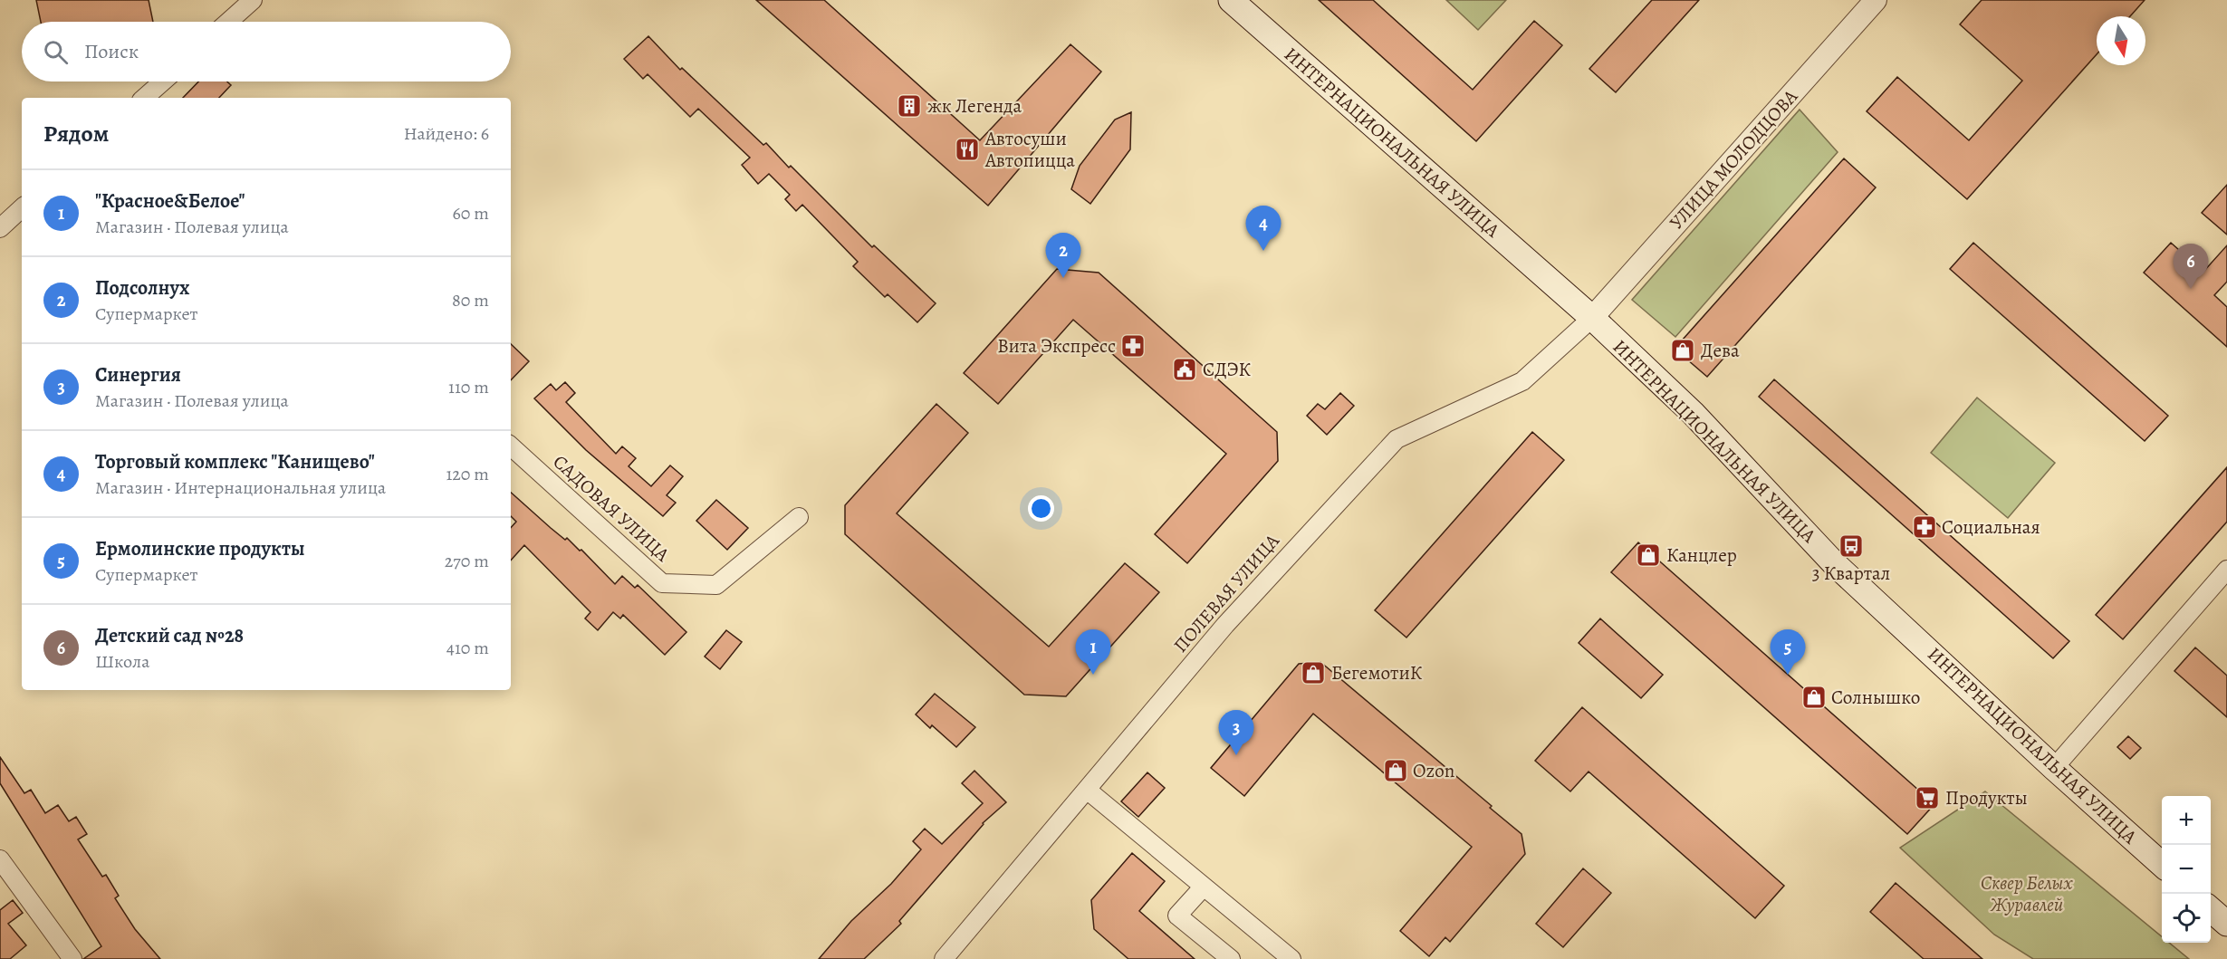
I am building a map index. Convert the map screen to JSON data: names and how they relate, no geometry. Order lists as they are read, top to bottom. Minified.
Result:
{"streets":{"main road":["ИНТЕРНАЦИОНАЛЬНАЯ УЛИЦА"],"street":["УЛИЦА МОЛОДЦОВА","САДОВАЯ УЛИЦА","ПОЛЕВАЯ УЛИЦА"]},"crossings":[["ИНТЕРНАЦИОНАЛЬНАЯ УЛИЦА","УЛИЦА МОЛОДЦОВА"],["ИНТЕРНАЦИОНАЛЬНАЯ УЛИЦА","ПОЛЕВАЯ УЛИЦА"],["УЛИЦА МОЛОДЦОВА","ПОЛЕВАЯ УЛИЦА"]],"parks":["Сквер Белых Журавлей"],"places":{"building":["жк Легенда"],"restaurant":["Автосуши Автопицца"],"pharmacy":["Вита Экспресс","Социальная"],"shop":["Дева","Канцлер","БегемотиК","Солнышко","Ozon"],"public building":["СДЭК"],"bus stop":["3 Квартал"],"supermarket":["Продукты"]},"north":"bottom","page":{"search":"Поиск","heading":["Рядом","Найдено: 6"],"list":[{"mark":"1","name":"\"Красное&Белое\"","note":"Магазин · Полевая улица","value":"60 m"},{"mark":"2","name":"Подсолнух","note":"Супермаркет","value":"80 m"},{"mark":"3","name":"Синергия","note":"Магазин · Полевая улица","value":"110 m"},{"mark":"4","name":"Торговый комплекс \"Канищево\"","note":"Магазин · Интернациональная улица","value":"120 m"},{"mark":"5","name":"Ермолинские продукты","note":"Супермаркет","value":"270 m"},{"mark":"6","name":"Детский сад №28","note":"Школа","value":"410 m"}],"pins":["4","2","6","1","5","3"],"map_buttons":["+","−"]}}
